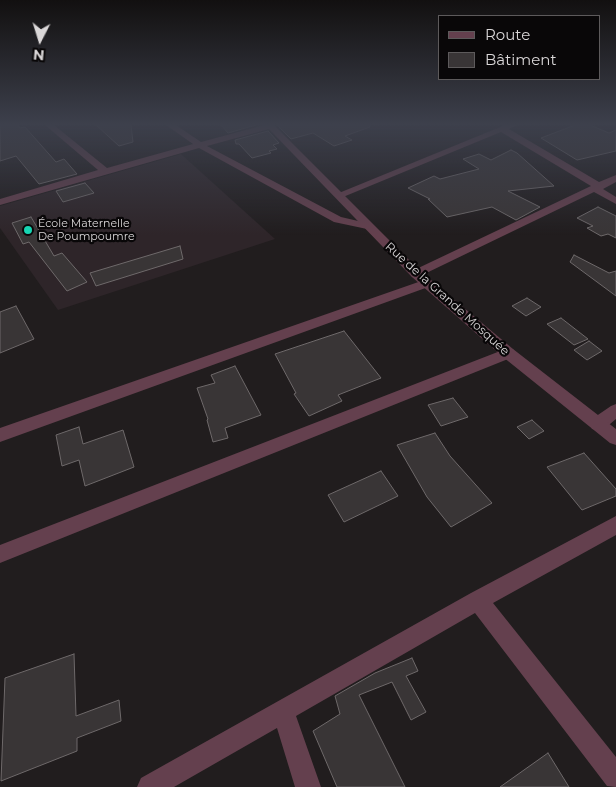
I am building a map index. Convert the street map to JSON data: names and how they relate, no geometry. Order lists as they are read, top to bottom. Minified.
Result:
{"streets":{"street":["Rue de la Grande Mosquée"]},"places":["École Maternelle De Poumpoumre"],"legend":["Route","Bâtiment"],"north":"bottom"}
